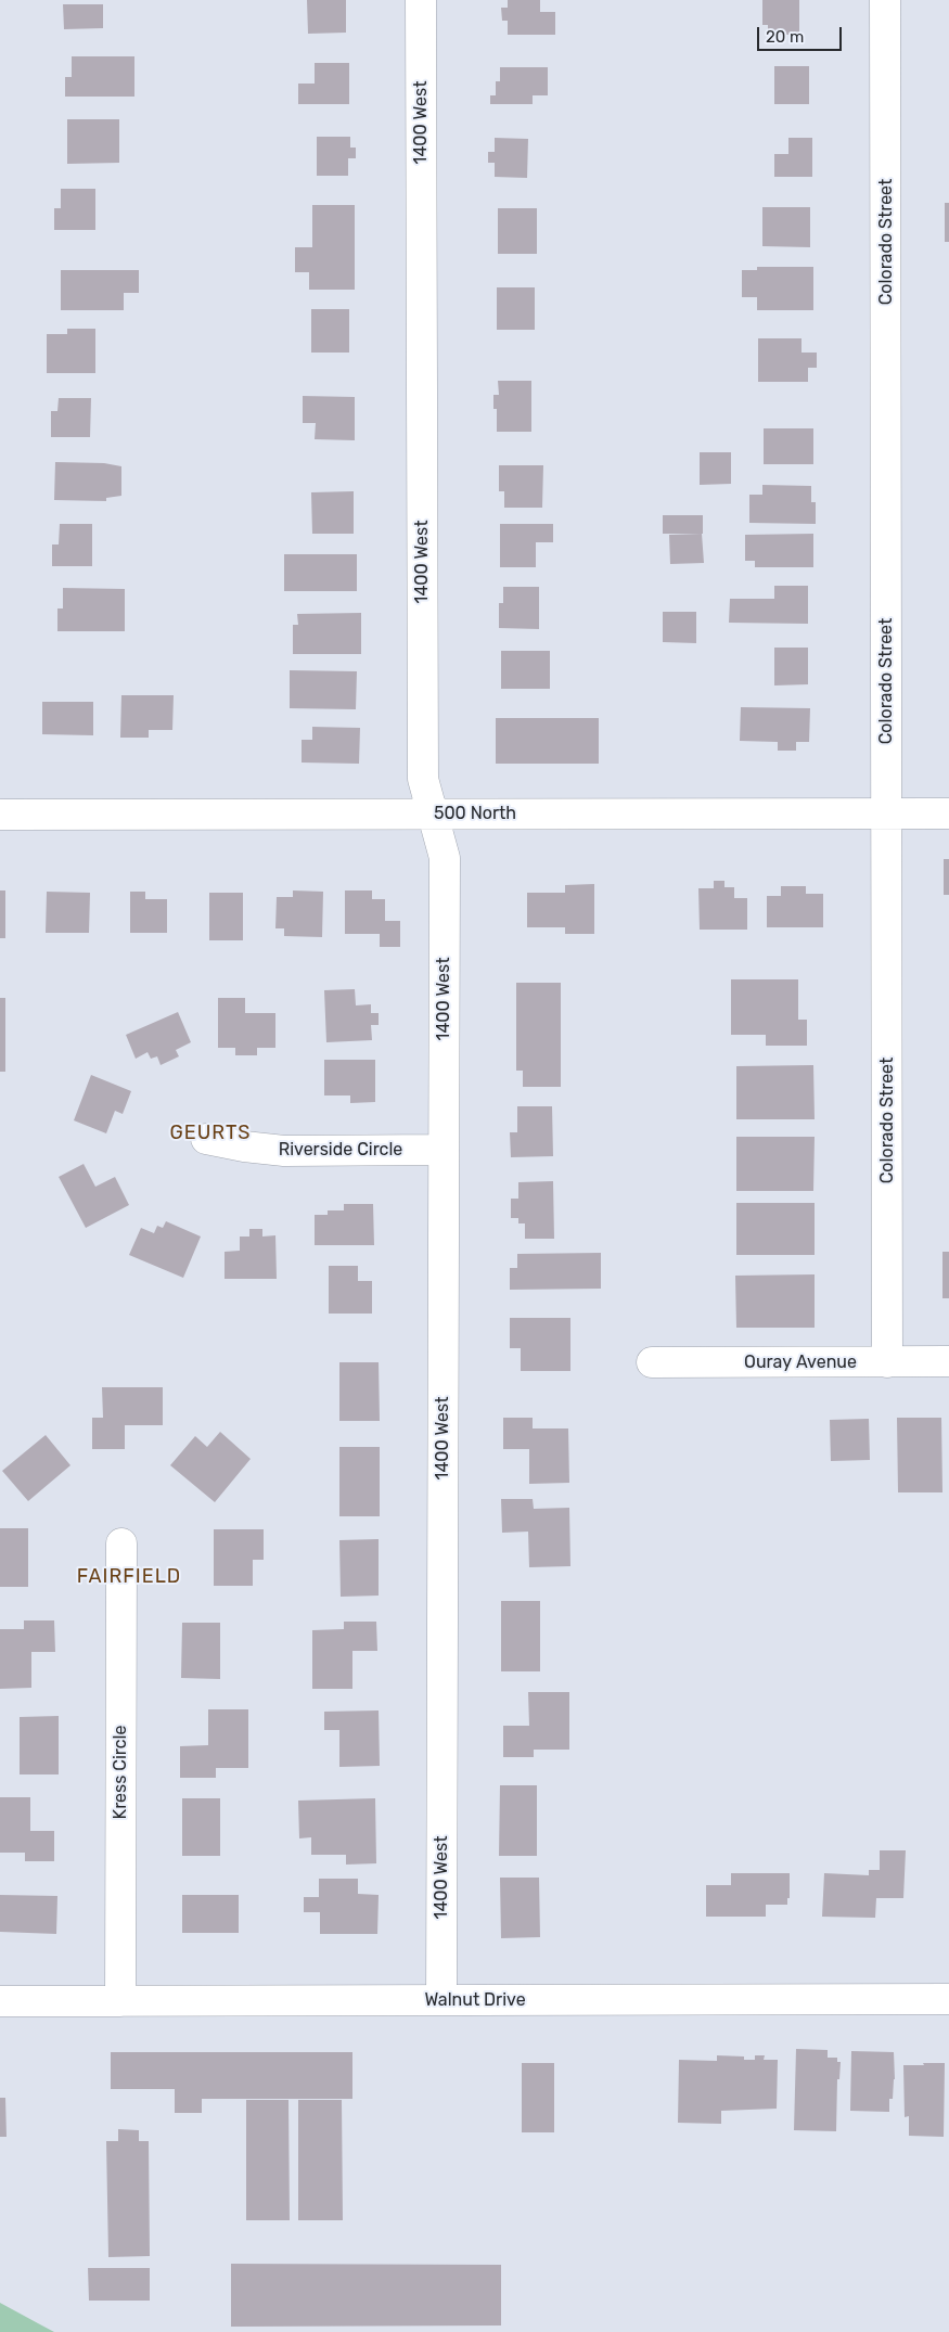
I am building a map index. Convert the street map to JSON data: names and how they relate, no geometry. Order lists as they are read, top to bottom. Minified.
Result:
{"streets":{"street":["1400 West","Colorado Street","500 North","Riverside Circle","Ouray Avenue","Kress Circle","Walnut Drive"]},"crossings":[["1400 West","500 North"],["1400 West","Riverside Circle"],["1400 West","Walnut Drive"],["Colorado Street","500 North"],["Colorado Street","Ouray Avenue"],["Kress Circle","Walnut Drive"]],"districts":["GEURTS","FAIRFIELD"],"scale_bar":"20 m"}
